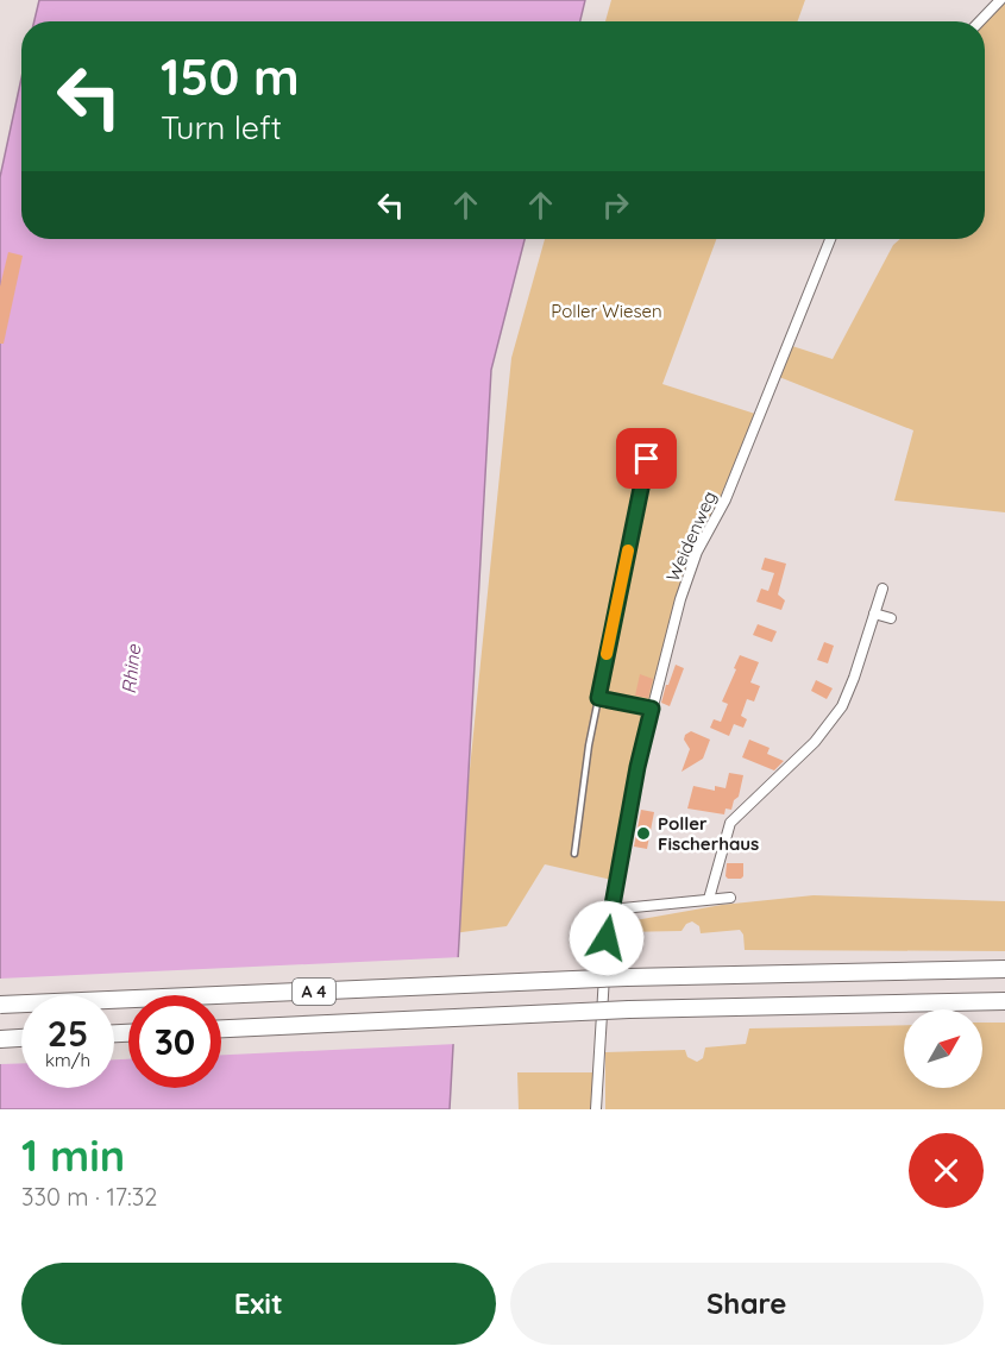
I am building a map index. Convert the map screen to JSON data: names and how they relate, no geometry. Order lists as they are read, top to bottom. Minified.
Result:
{"streets":{"highway":["A 4"],"street":["Weidenweg"]},"water":["Rhine"],"parks":["Poller Wiesen"],"places":["Poller Fischerhaus"],"north":"top right","page":{"turn":["150 m","Turn left"],"speed":"25 km/h","limit":"30","heading":["1 min","330 m · 17:32"],"buttons":["Exit","Share"]}}
